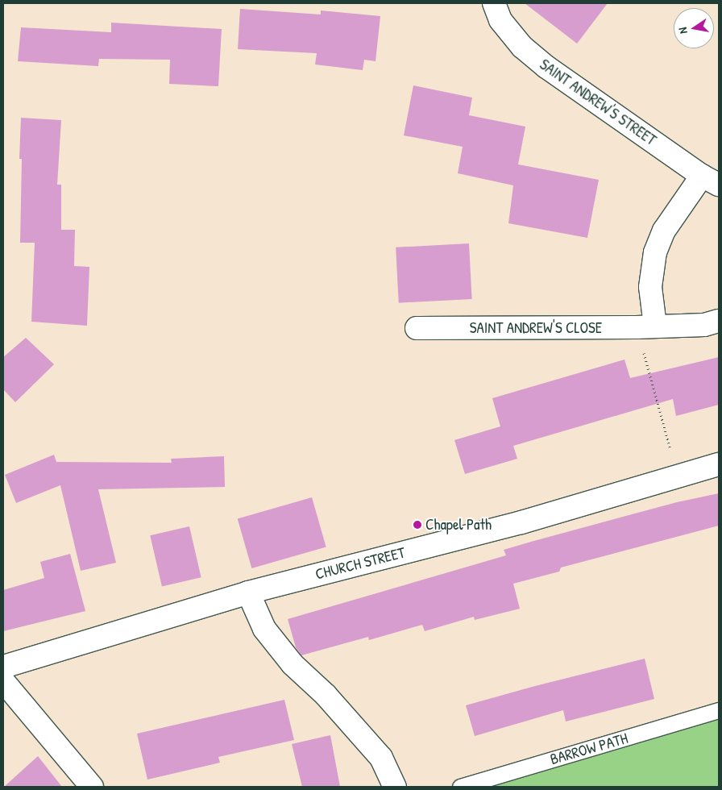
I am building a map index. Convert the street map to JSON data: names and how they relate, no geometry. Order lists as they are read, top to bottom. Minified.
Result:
{"streets":{"street":["SAINT ANDREW'S STREET","SAINT ANDREW'S CLOSE","CHURCH STREET"],"lane":["BARROW PATH"]},"places":["Chapel Path"],"north":"left"}
